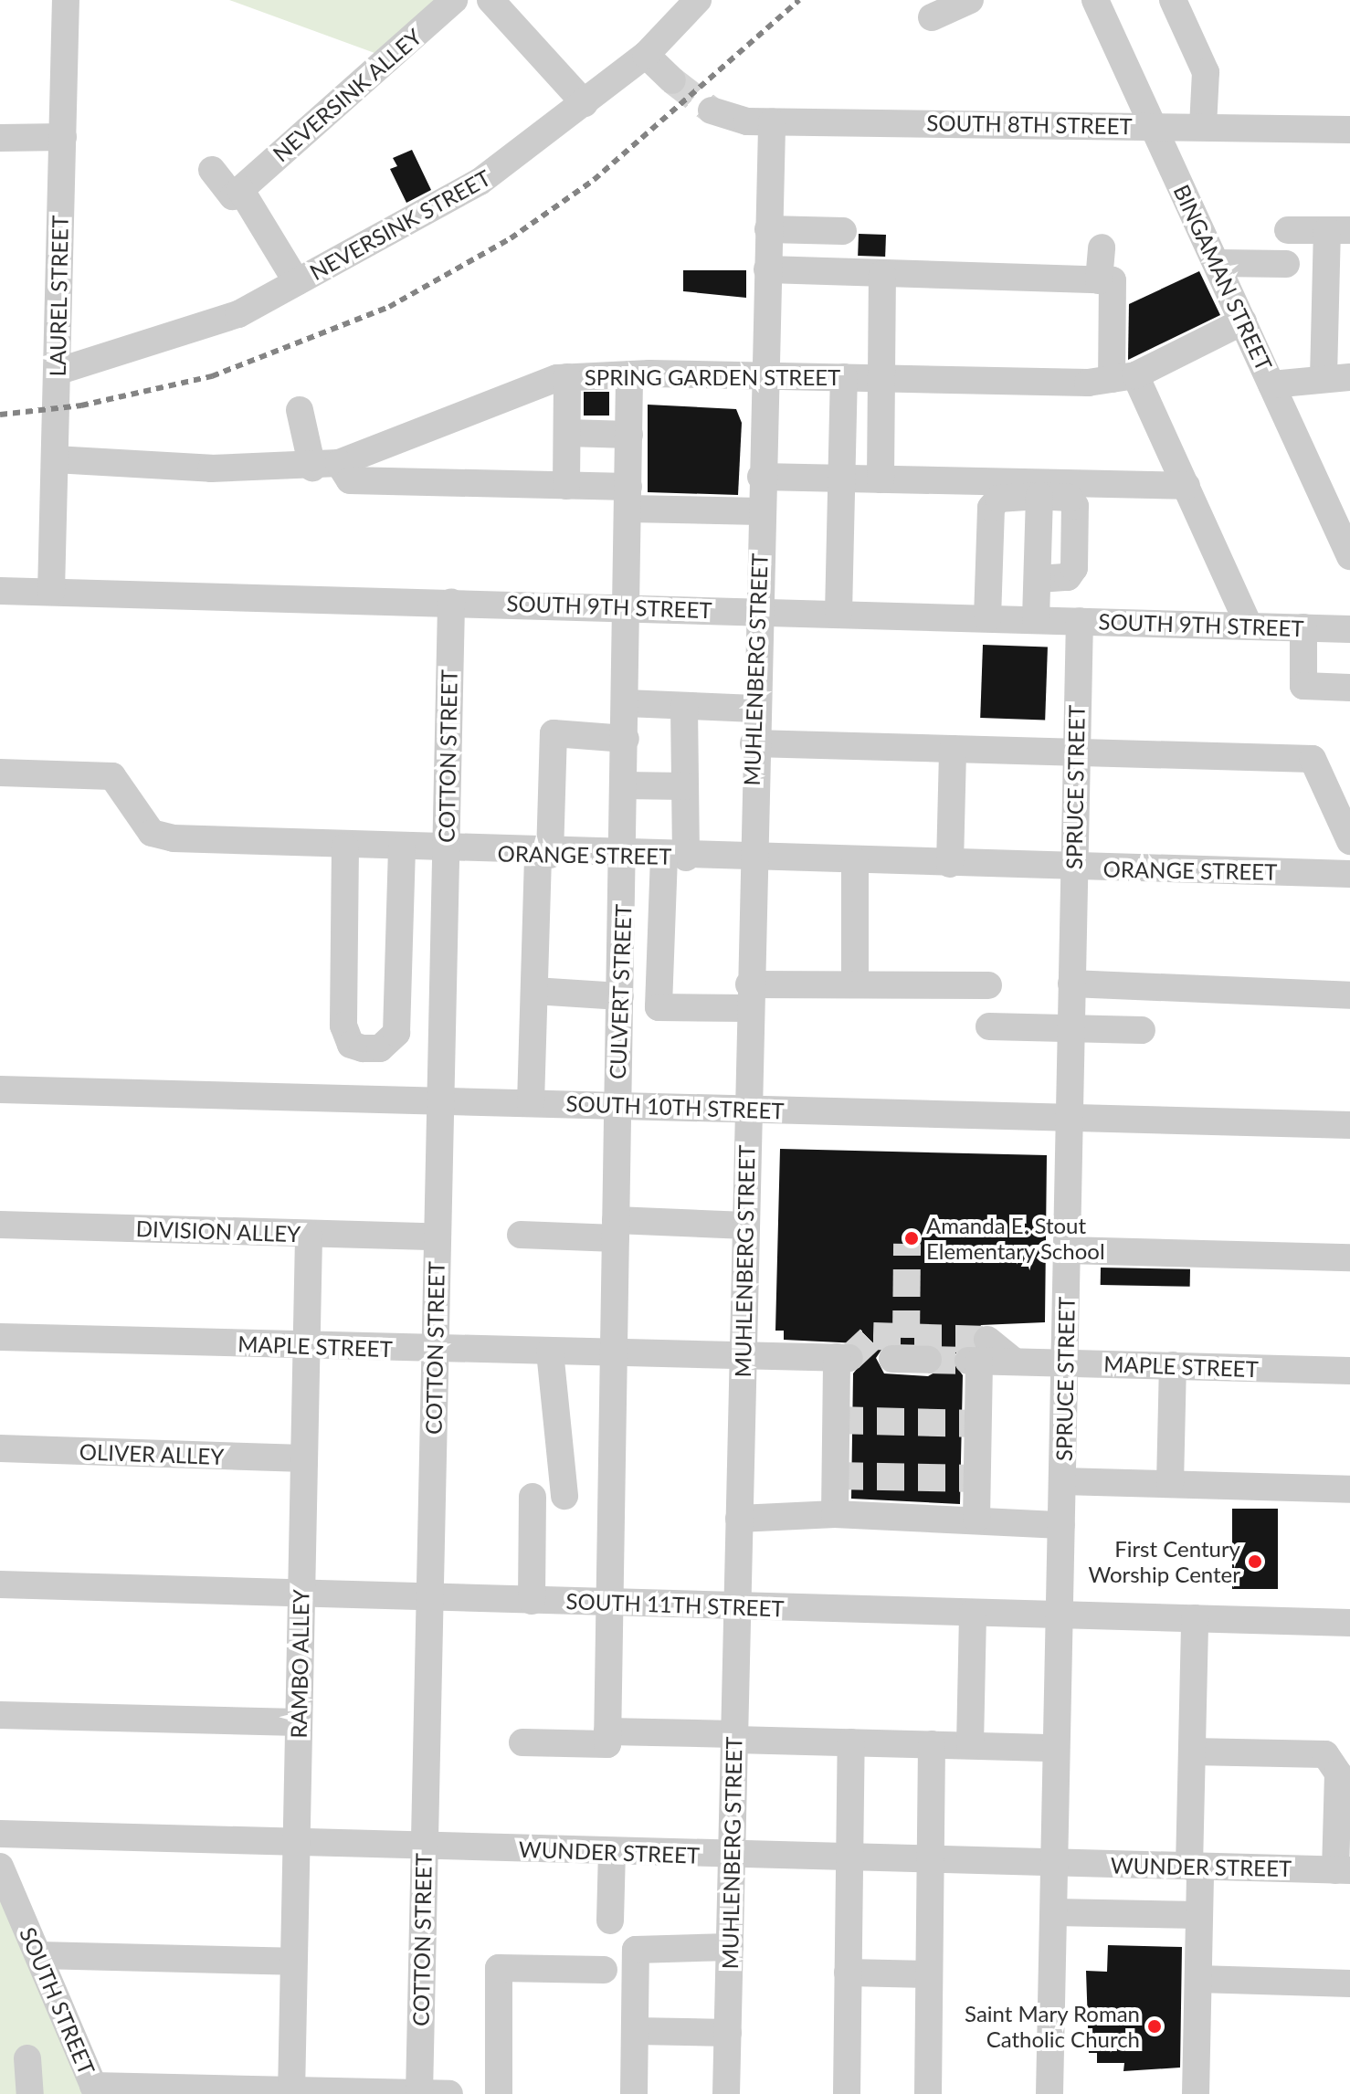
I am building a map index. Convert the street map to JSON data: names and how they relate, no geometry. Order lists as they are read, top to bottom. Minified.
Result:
{"streets":{"street":["NEVERSINK ALLEY","SOUTH 8TH STREET","NEVERSINK STREET","BINGAMAN STREET","LAUREL STREET","SPRING GARDEN STREET","SOUTH 9TH STREET","MUHLENBERG STREET","COTTON STREET","SPRUCE STREET","ORANGE STREET","CULVERT STREET","SOUTH 10TH STREET","DIVISION ALLEY","MAPLE STREET","OLIVER ALLEY","SOUTH 11TH STREET","RAMBO ALLEY","WUNDER STREET","SOUTH STREET"]},"crossings":[["SOUTH 8TH STREET","BINGAMAN STREET"],["SOUTH 8TH STREET","MUHLENBERG STREET"],["NEVERSINK STREET","LAUREL STREET"],["BINGAMAN STREET","SPRING GARDEN STREET"],["LAUREL STREET","SPRING GARDEN STREET"],["LAUREL STREET","SOUTH 9TH STREET"],["SPRING GARDEN STREET","MUHLENBERG STREET"],["SPRING GARDEN STREET","CULVERT STREET"],["SOUTH 9TH STREET","MUHLENBERG STREET"],["SOUTH 9TH STREET","COTTON STREET"],["SOUTH 9TH STREET","SPRUCE STREET"],["SOUTH 9TH STREET","CULVERT STREET"],["MUHLENBERG STREET","ORANGE STREET"],["MUHLENBERG STREET","SOUTH 10TH STREET"],["MUHLENBERG STREET","MAPLE STREET"],["MUHLENBERG STREET","SOUTH 11TH STREET"],["MUHLENBERG STREET","WUNDER STREET"],["COTTON STREET","ORANGE STREET"],["COTTON STREET","SOUTH 10TH STREET"],["COTTON STREET","DIVISION ALLEY"],["COTTON STREET","MAPLE STREET"],["COTTON STREET","SOUTH 11TH STREET"],["COTTON STREET","WUNDER STREET"],["SPRUCE STREET","ORANGE STREET"],["SPRUCE STREET","SOUTH 10TH STREET"],["SPRUCE STREET","MAPLE STREET"],["SPRUCE STREET","SOUTH 11TH STREET"],["SPRUCE STREET","WUNDER STREET"],["ORANGE STREET","CULVERT STREET"],["CULVERT STREET","SOUTH 10TH STREET"],["CULVERT STREET","MAPLE STREET"],["CULVERT STREET","SOUTH 11TH STREET"],["DIVISION ALLEY","RAMBO ALLEY"],["MAPLE STREET","RAMBO ALLEY"],["OLIVER ALLEY","RAMBO ALLEY"],["SOUTH 11TH STREET","RAMBO ALLEY"],["RAMBO ALLEY","WUNDER STREET"]],"places":["Amanda E. Stout Elementary School","First Century Worship Center","Saint Mary Roman Catholic Church"]}
